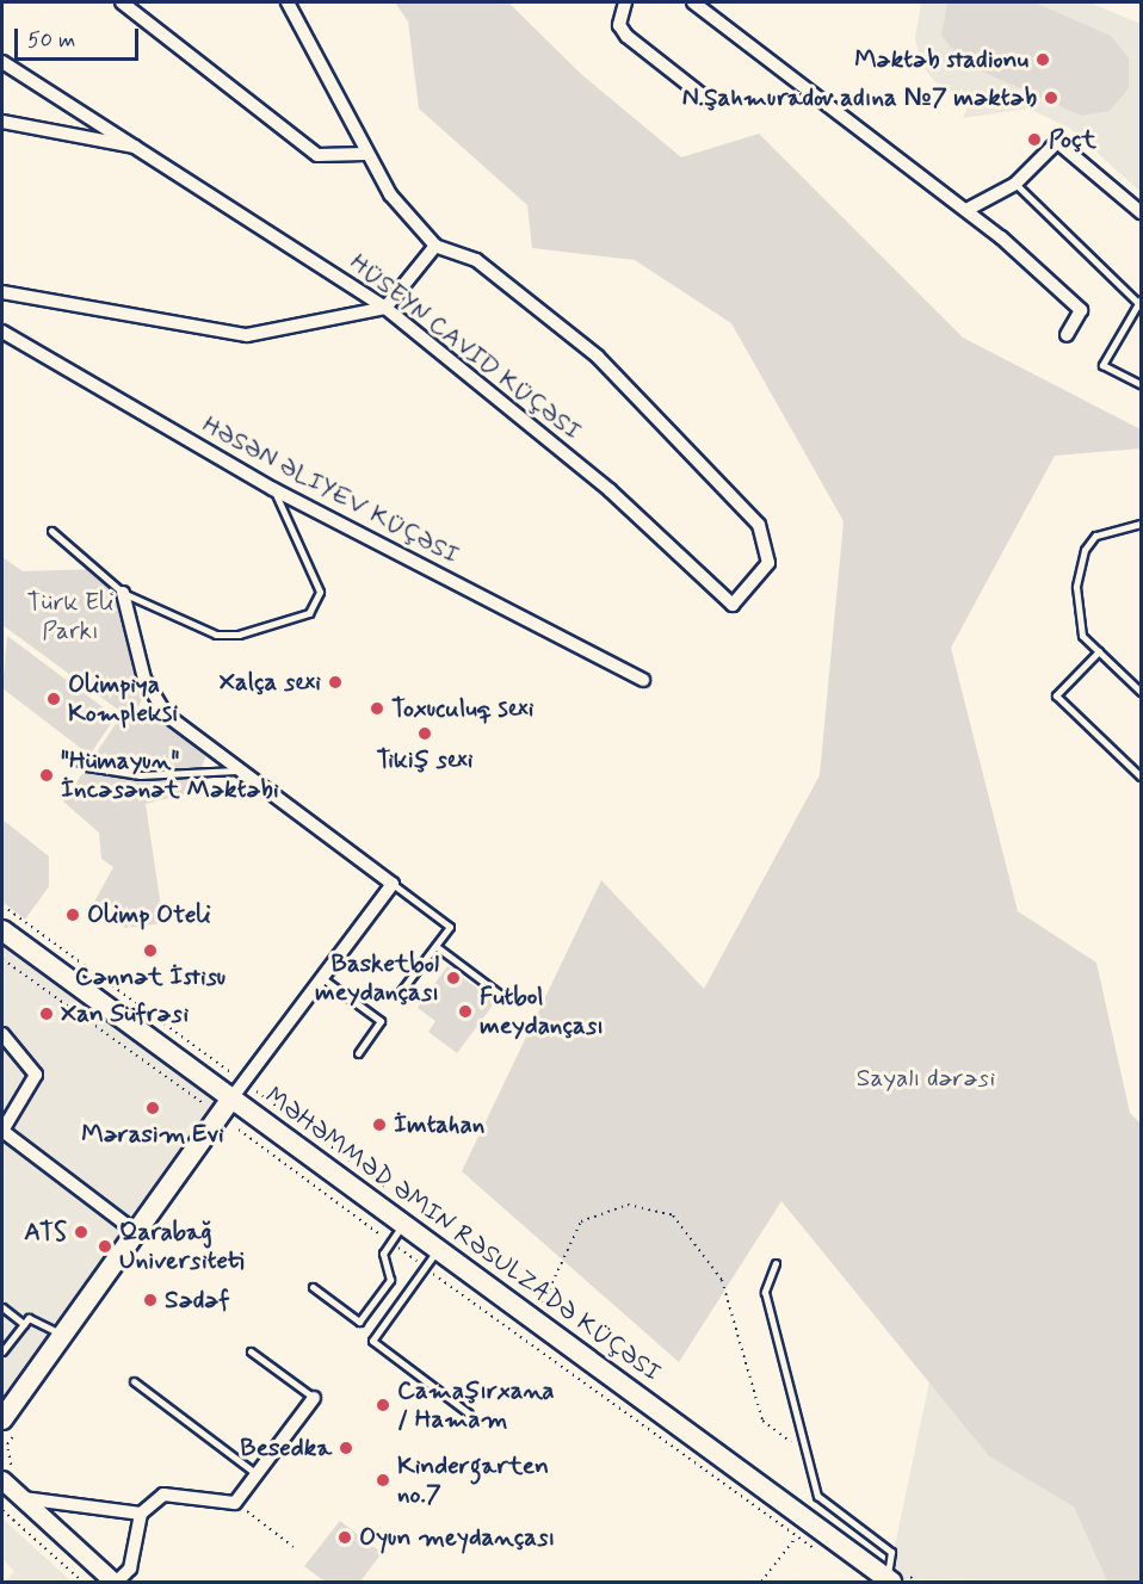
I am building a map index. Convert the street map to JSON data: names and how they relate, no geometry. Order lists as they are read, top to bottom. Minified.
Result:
{"streets":{"main road":["MƏHƏMMƏD ƏMIN RƏSULZADƏ KÜÇƏSI"],"street":["HÜSEYN CAVID KÜÇƏSI","HƏSƏN ƏLIYEV KÜÇƏSI"]},"parks":["Türk Eli Parkı","Sayalı dərəsi"],"places":["Məktəb stadionu","N.Şahmuradov adına №7 məktəb","Poçt","Xalça sexi","Olimpiya Kompleksi","Toxuculuq sexi","Tikiş sexi","\"Hümayun\" İncəsənət Məktəbi","Olimp Oteli","Cənnət İstisu","Basketbol meydançası","Futbol meydançası","Xan Süfrəsi","Mərasim Evi","İmtahan","ATS","Qarabağ Universiteti","Sədəf","Camaşırxana / Hamam","Besedka","Kindergarten no.7","Oyun meydançası"],"scale_bar":"50 m"}
